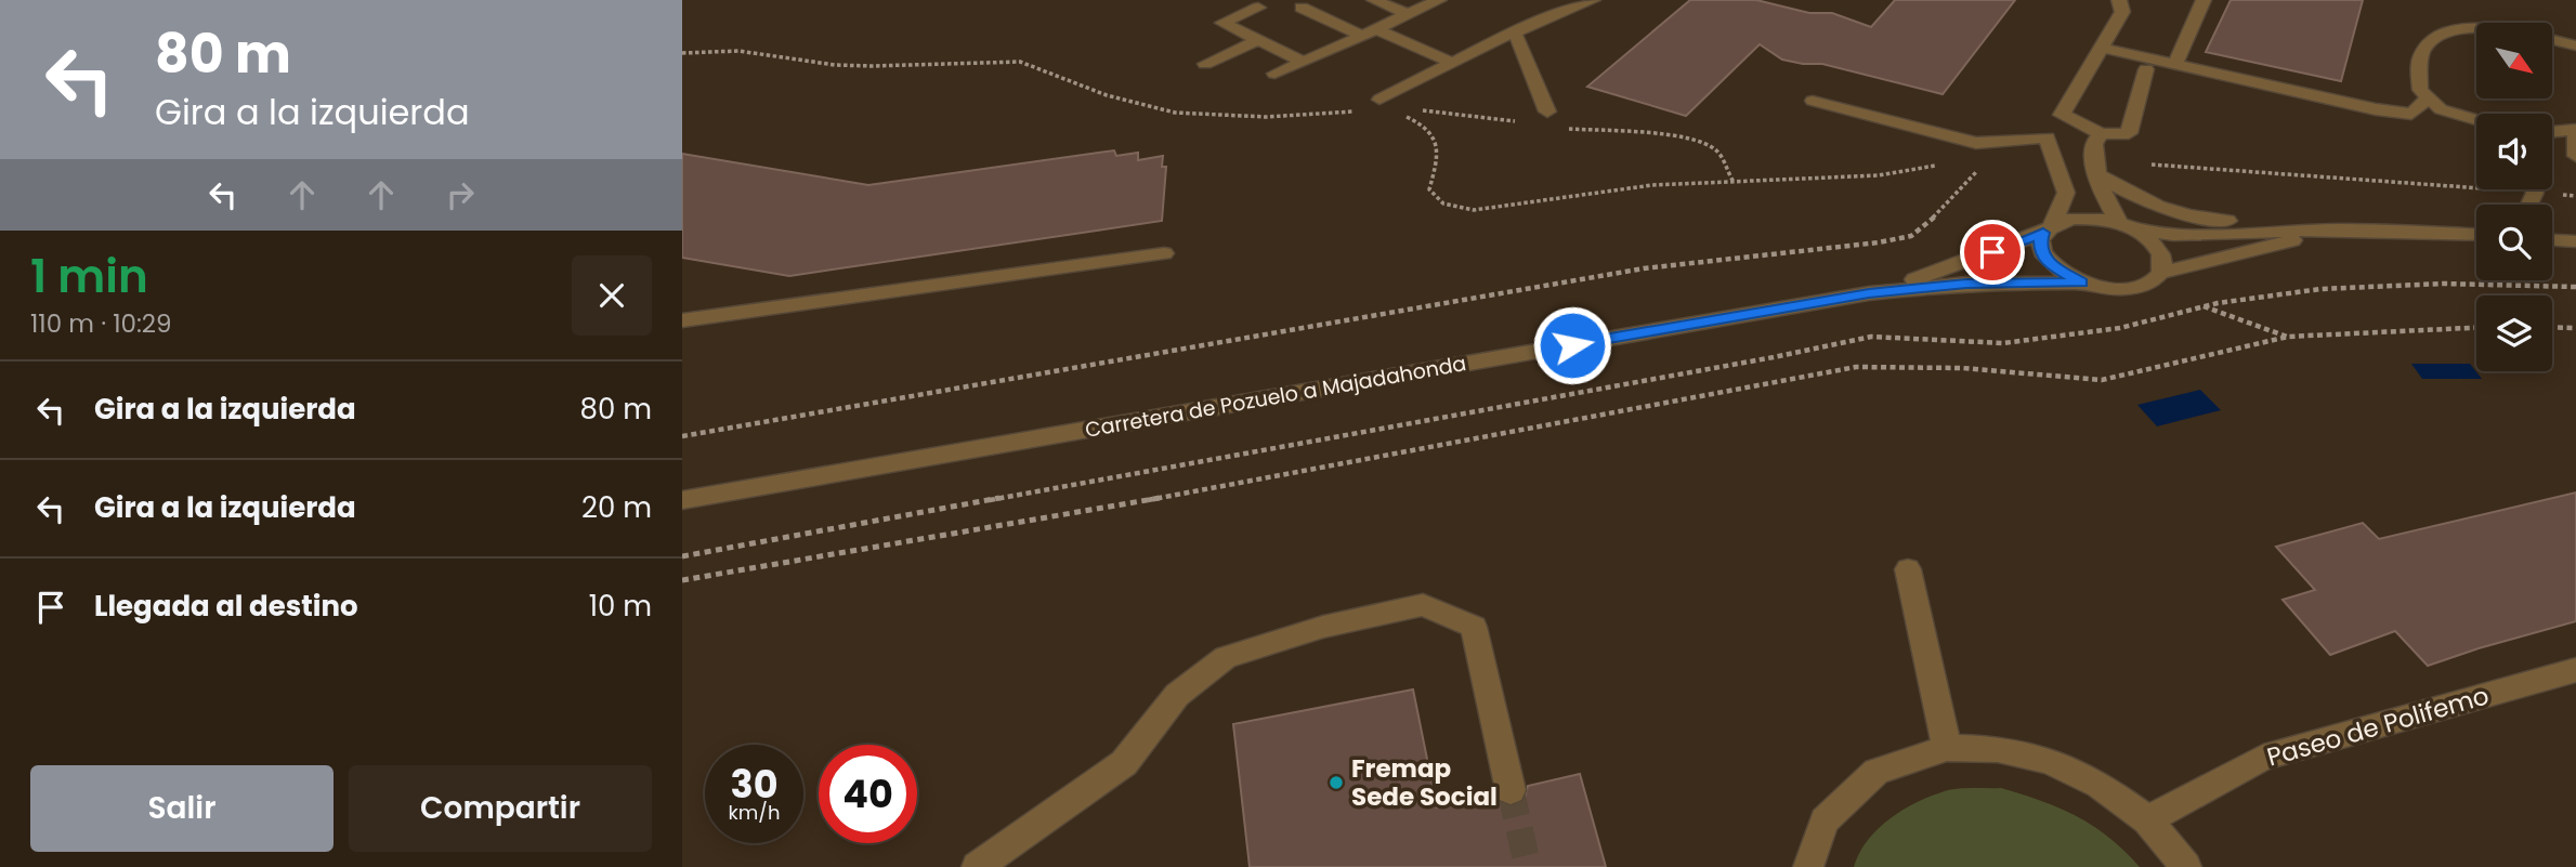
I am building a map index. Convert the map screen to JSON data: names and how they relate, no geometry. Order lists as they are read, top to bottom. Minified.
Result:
{"streets":{"street":["Carretera de Pozuelo a Majadahonda","Paseo de Polifemo"]},"places":["Fremap Sede Social"],"north":"bottom right","page":{"turn":["80 m","Gira a la izquierda"],"heading":["1 min","110 m · 10:29"],"list":[{"name":"Gira a la izquierda","value":"80 m"},{"name":"Gira a la izquierda","value":"20 m"},{"name":"Llegada al destino","value":"10 m"}],"speed":"30 km/h","limit":"40","buttons":["Salir","Compartir"]}}
